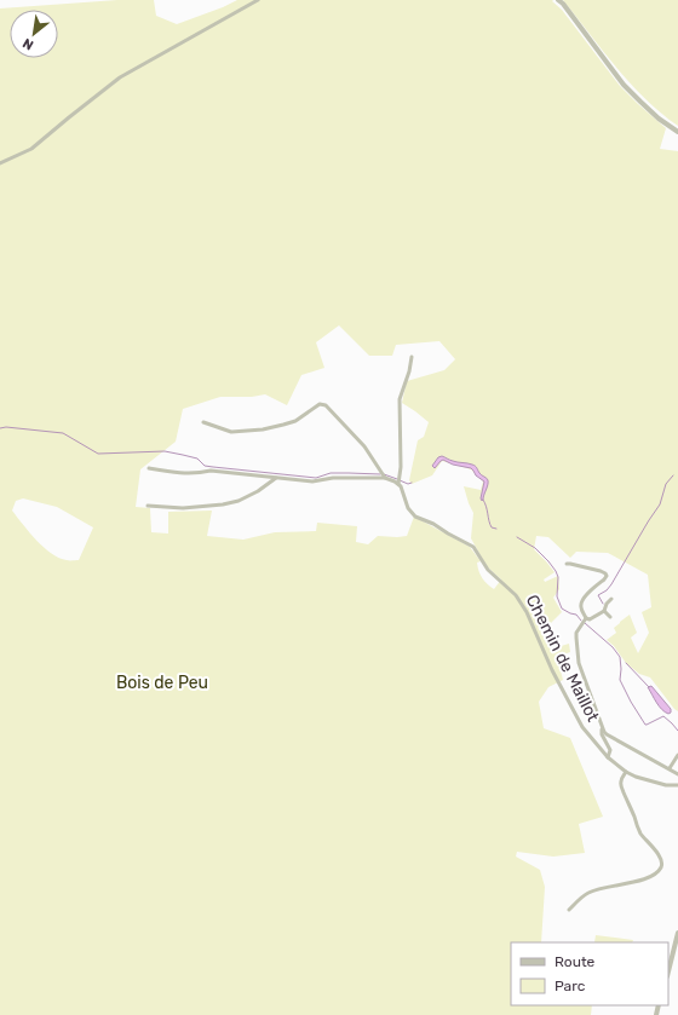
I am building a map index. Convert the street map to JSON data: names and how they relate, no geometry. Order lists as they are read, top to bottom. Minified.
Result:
{"streets":{"street":["Chemin de Maillot"]},"parks":["Bois de Peu"],"legend":["Route","Parc"],"north":"bottom left"}
